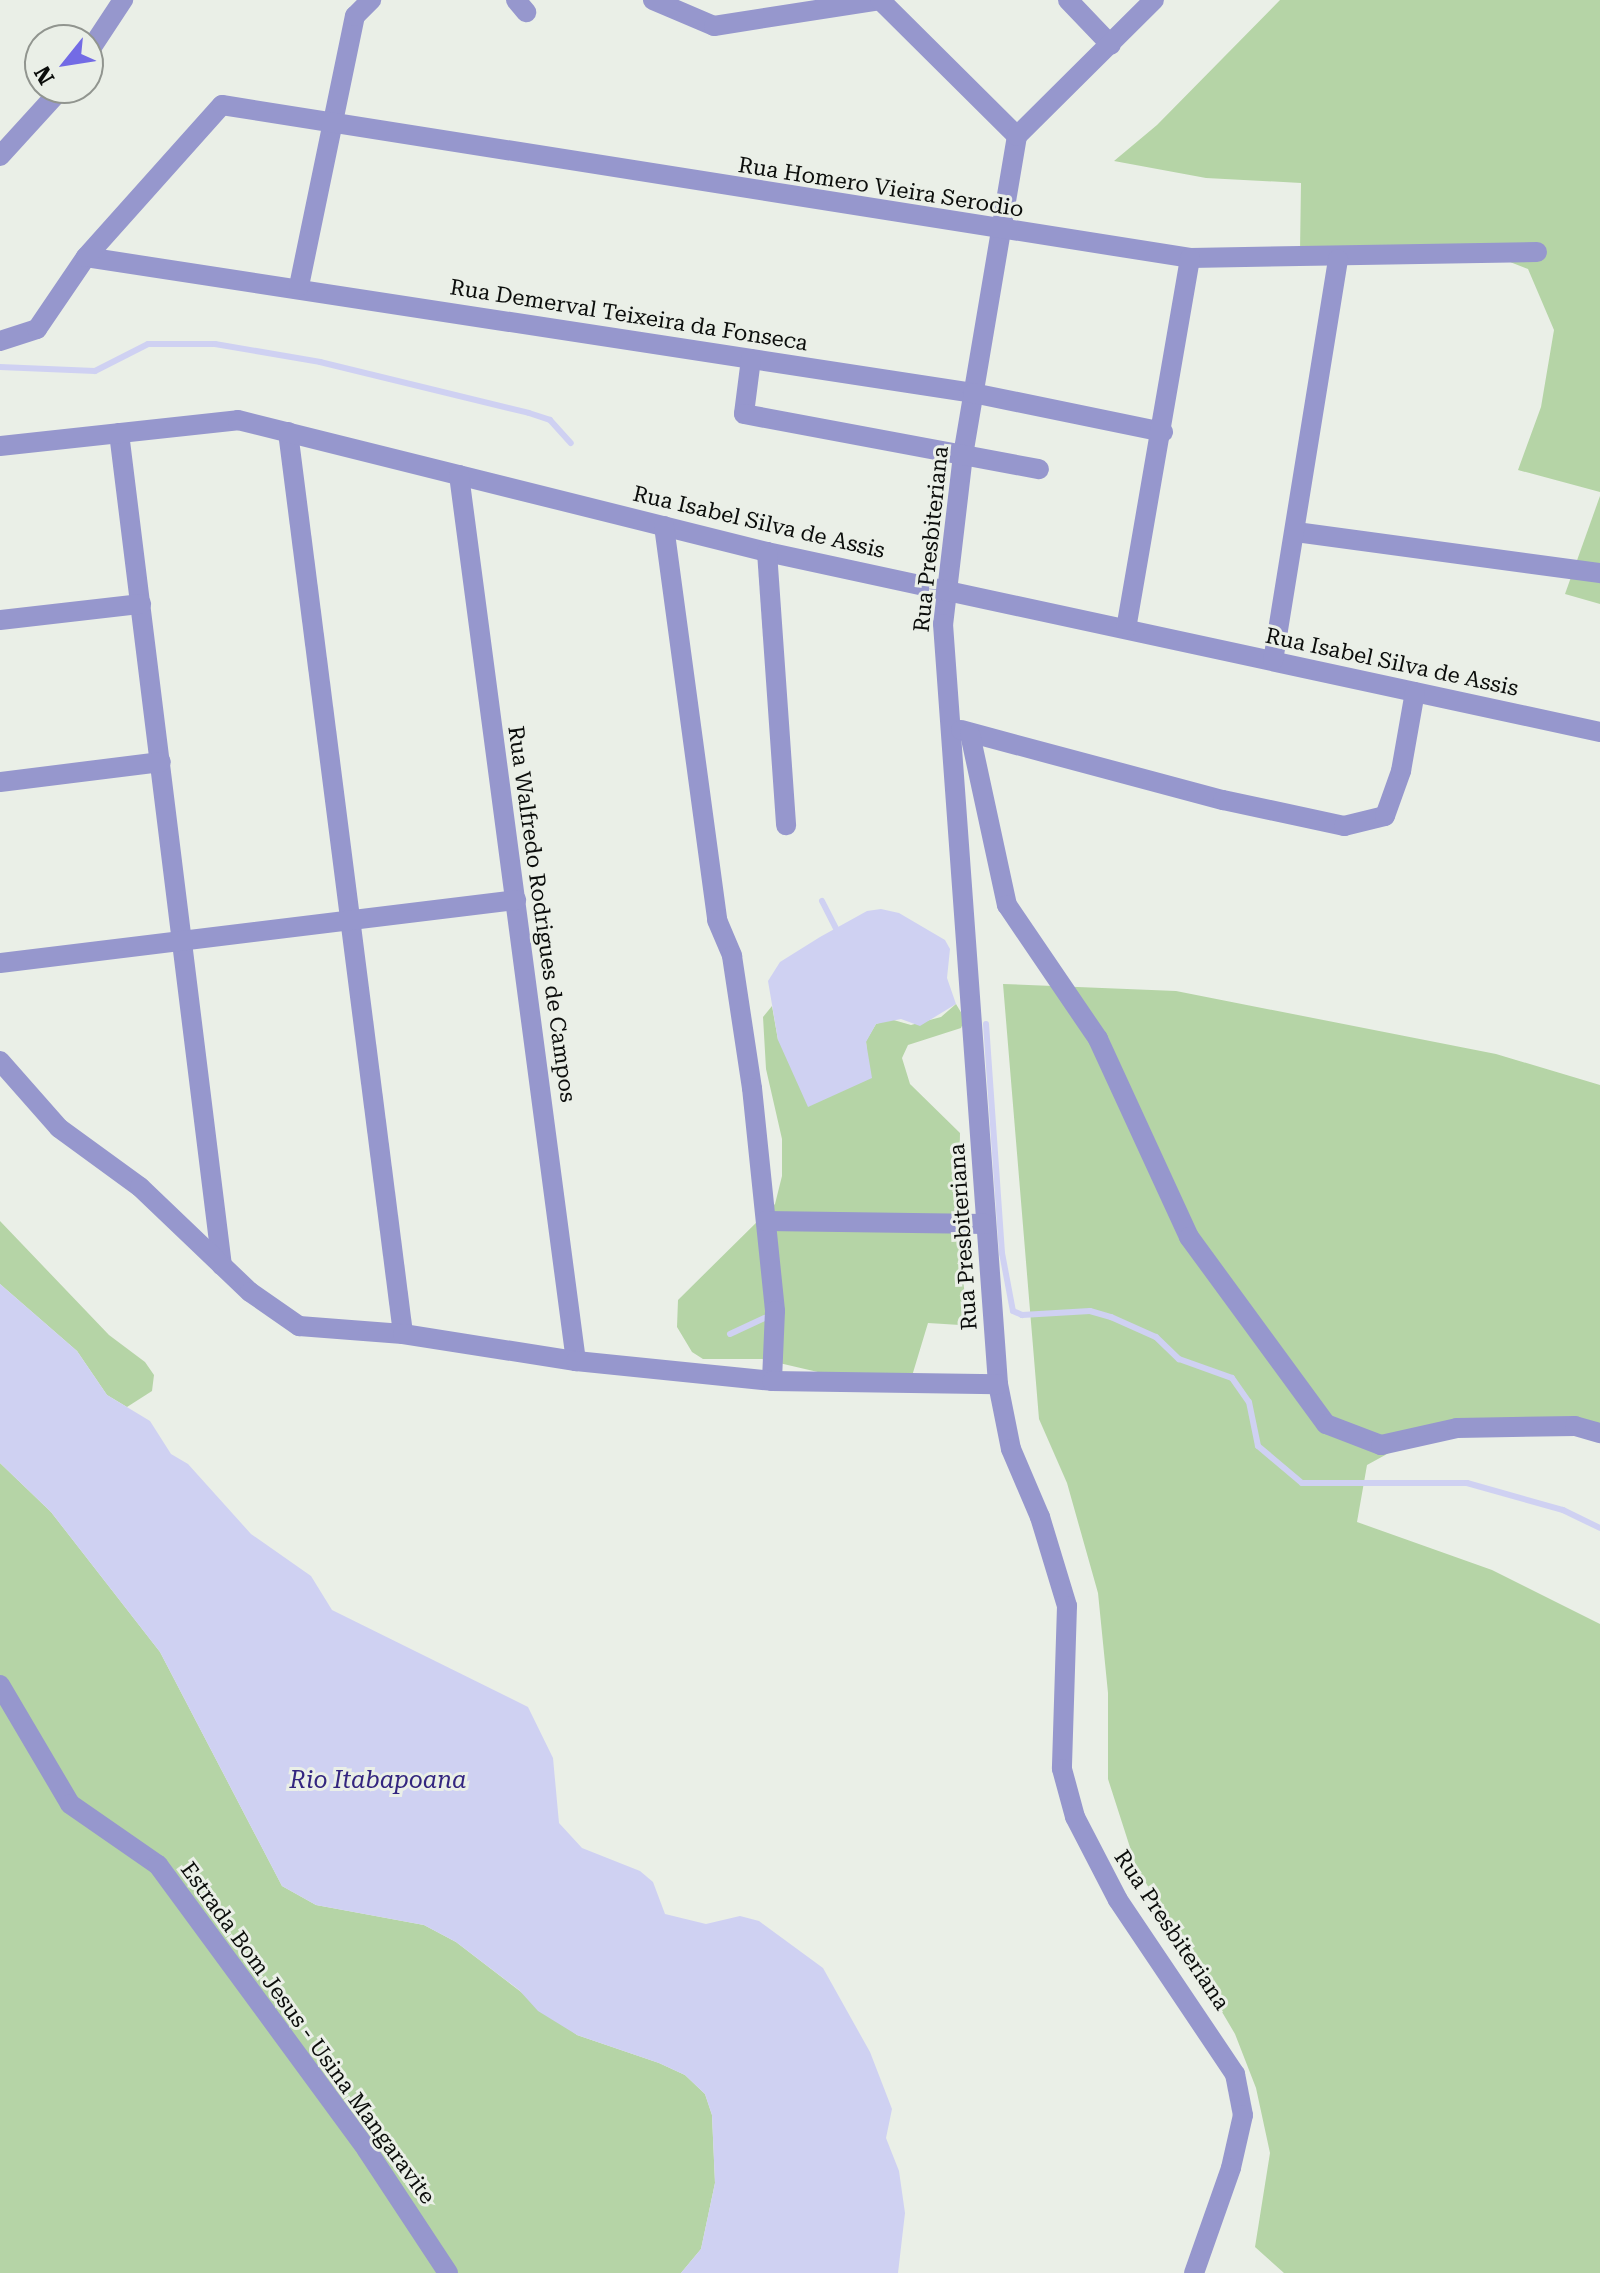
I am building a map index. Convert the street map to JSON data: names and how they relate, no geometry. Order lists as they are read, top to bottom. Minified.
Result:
{"streets":{"street":["Rua Homero Vieira Serodio","Rua Demerval Teixeira da Fonseca","Rua Isabel Silva de Assis","Rua Presbiteriana","Rua Walfredo Rodrigues de Campos","Estrada Bom Jesus - Usina Mangaravite"]},"crossings":[["Rua Homero Vieira Serodio","Rua Demerval Teixeira da Fonseca"],["Rua Homero Vieira Serodio","Rua Presbiteriana"],["Rua Demerval Teixeira da Fonseca","Rua Presbiteriana"],["Rua Isabel Silva de Assis","Rua Presbiteriana"],["Rua Isabel Silva de Assis","Rua Walfredo Rodrigues de Campos"]],"water":["Rio Itabapoana"],"north":"bottom left"}
